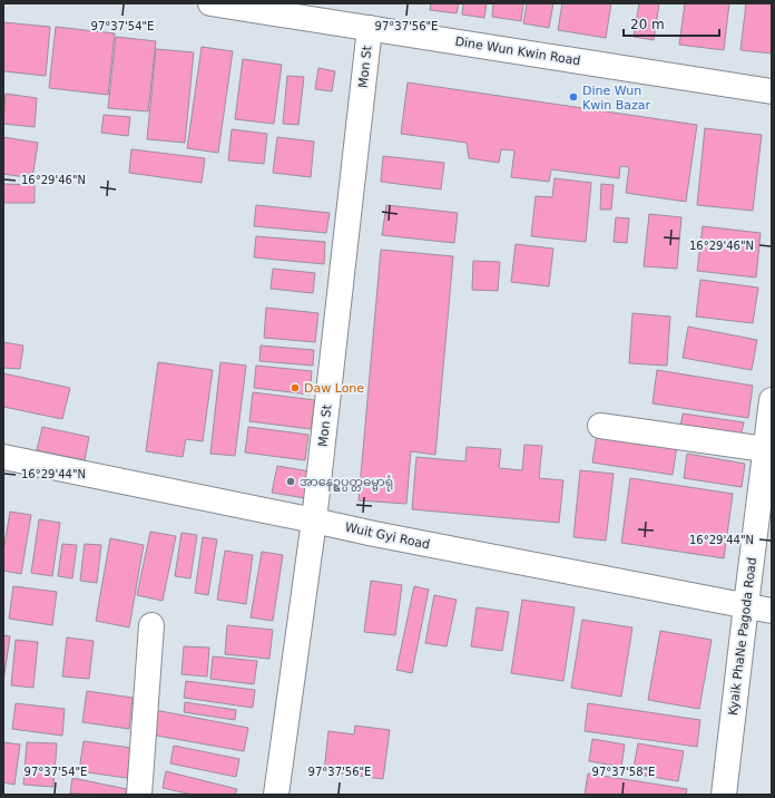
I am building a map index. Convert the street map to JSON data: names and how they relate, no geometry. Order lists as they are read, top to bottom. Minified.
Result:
{"streets":{"street":["Dine Wun Kwin Road","Mon St","Wuit Gyi Road","Kyaik PhaNe Pagoda Road"]},"crossings":[["Dine Wun Kwin Road","Mon St"],["Mon St","Wuit Gyi Road"],["Wuit Gyi Road","Kyaik PhaNe Pagoda Road"]],"places":["Dine Wun Kwin Bazar","Daw Lone","အာနေဥ္စပ္ပတ္တဓမ္မာရုံ"],"scale_bar":"20 m","coordinates":["97°37'54\"E","97°37'56\"E","16°29'46\"N","16°29'44\"N","97°37'58\"E"]}
